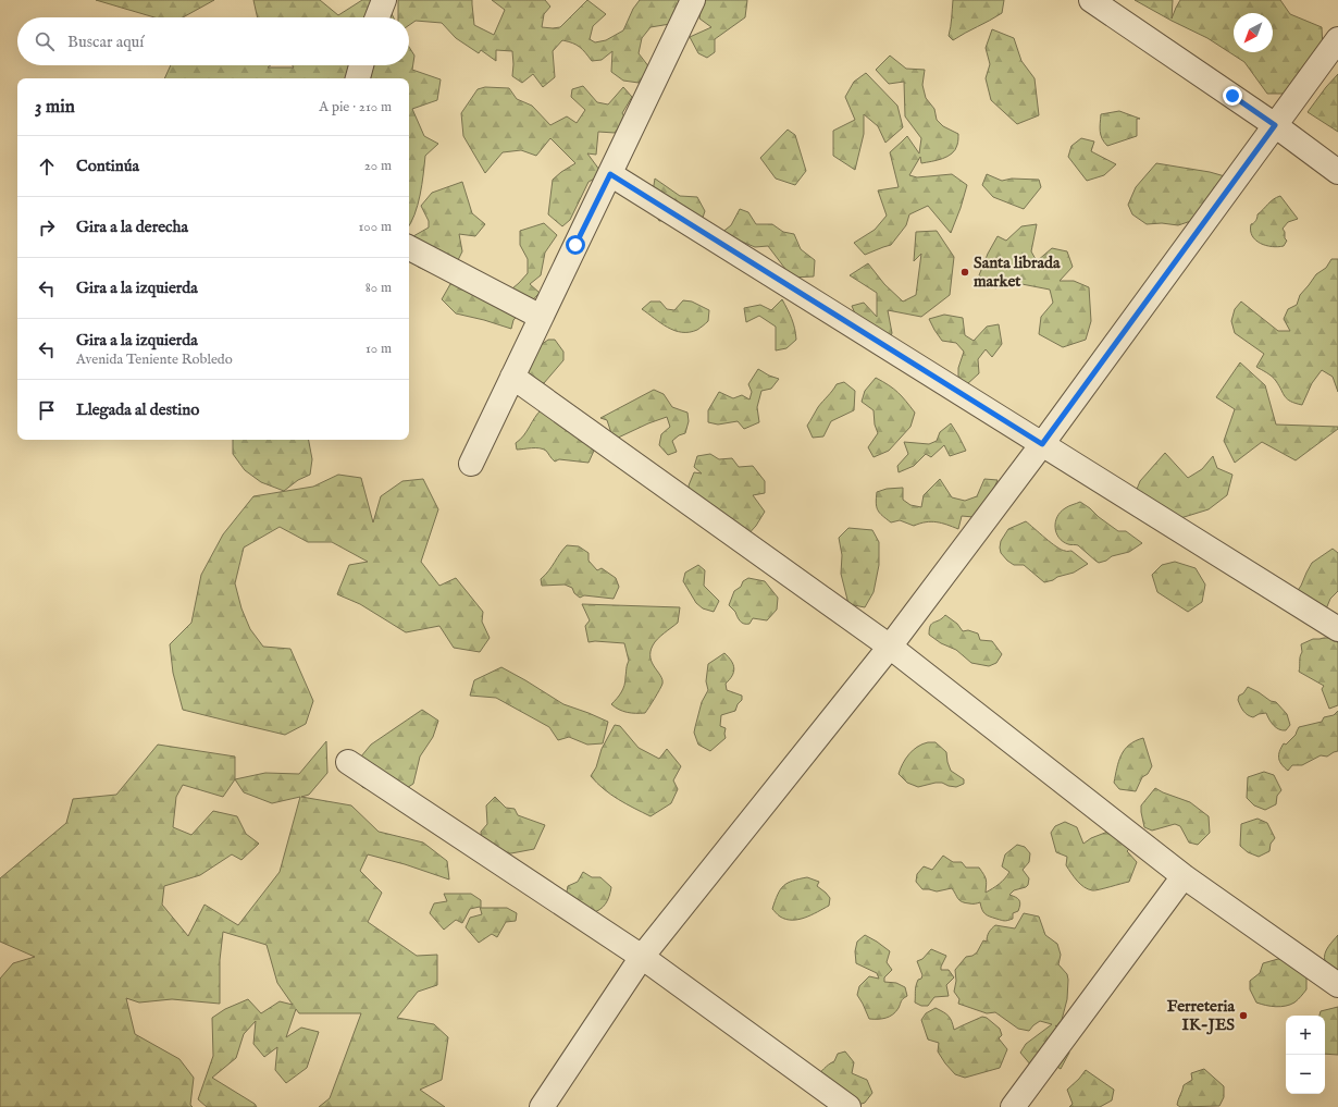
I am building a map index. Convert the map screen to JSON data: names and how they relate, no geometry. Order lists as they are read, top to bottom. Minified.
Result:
{"places":["Santa librada market","Ferreteria IK-JES"],"north":"bottom left","page":{"search":"Buscar aquí","heading":["3 min","A pie · 210 m"],"list":[["Continúa","20 m"],["Gira a la derecha","100 m"],["Gira a la izquierda","80 m"],["Gira a la izquierda","Avenida Teniente Robledo","10 m"],"Llegada al destino"],"map_buttons":["+","−"]}}
